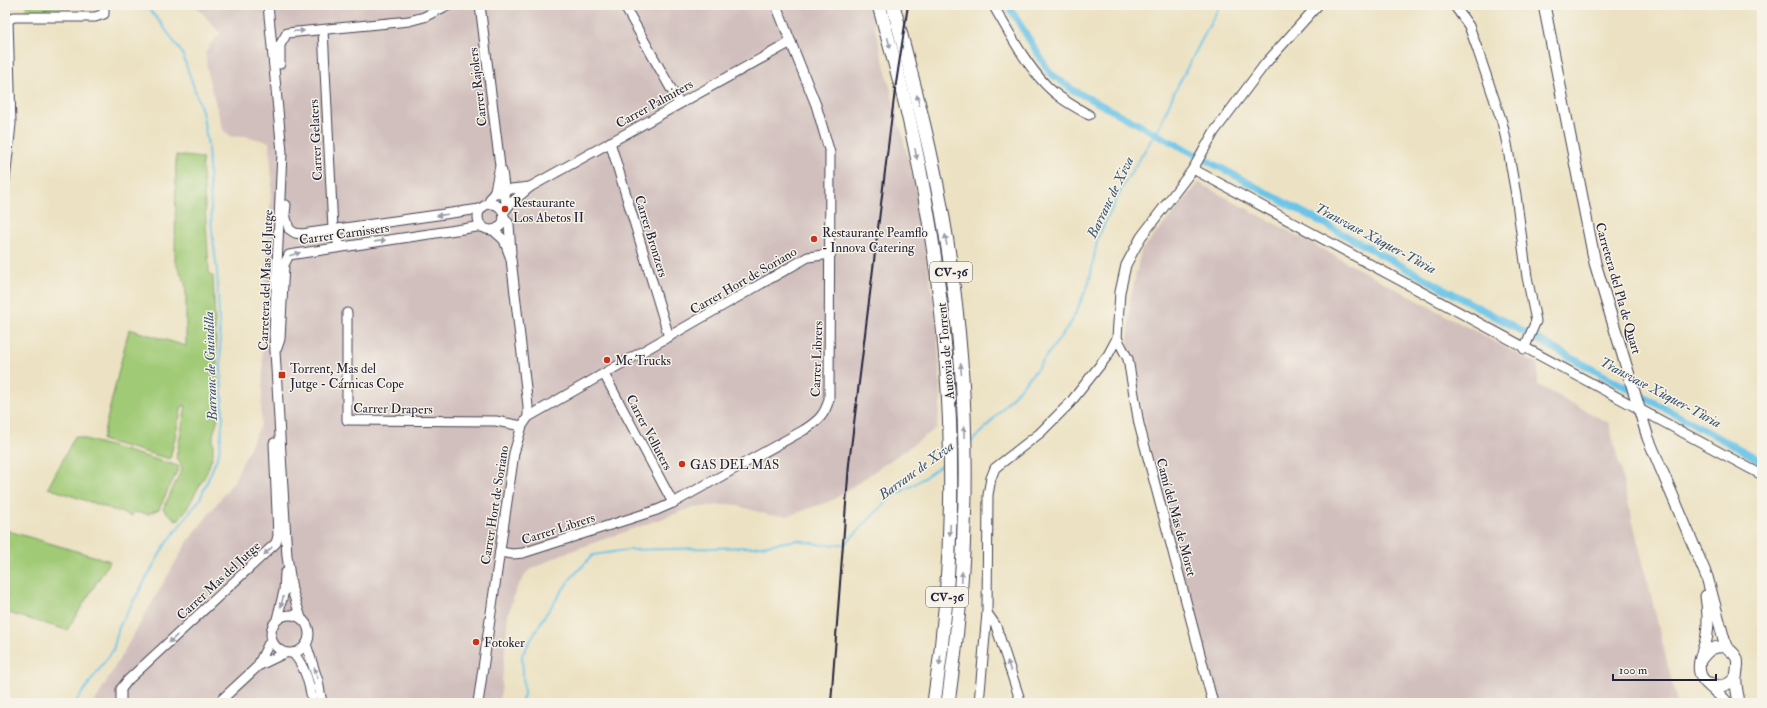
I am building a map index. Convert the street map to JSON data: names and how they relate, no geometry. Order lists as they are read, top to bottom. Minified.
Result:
{"streets":{"highway":["CV-36","Autovia de Torrent"],"main road":["Carretera del Pla de Quart"],"street":["Carrer Rajolers","Carrer Palmiters","Carrer Gelaters","Carrer Carnissers","Carrer Bronzers","Carretera del Mas del Jutge","Carrer Hort de Soriano","Carrer Librers","Carrer Drapers","Carrer Velluters","Camí del Mas de Moret","Carrer Mas del Jutge"]},"crossings":[["Carrer Rajolers","Carrer Palmiters"],["Carrer Rajolers","Carrer Carnissers"],["Carrer Rajolers","Carrer Hort de Soriano"],["Carrer Palmiters","Carrer Carnissers"],["Carrer Palmiters","Carrer Bronzers"],["Carrer Palmiters","Carrer Librers"],["Carrer Gelaters","Carrer Carnissers"],["Carrer Carnissers","Carretera del Mas del Jutge"],["Carrer Bronzers","Carrer Hort de Soriano"],["Carretera del Mas del Jutge","Carrer Mas del Jutge"],["Carrer Hort de Soriano","Carrer Librers"],["Carrer Hort de Soriano","Carrer Drapers"],["Carrer Hort de Soriano","Carrer Velluters"],["Carrer Librers","Carrer Velluters"]],"one_way":["Carrer Mas del Jutge"],"water":["Barranc de Xiva","Transvase Xùquer-Tùria","Barranc de Guindilla"],"places":{"other":["Restaurante Los Abetos II","Restaurante Peamflo - Innova Catering","Mc Trucks","GAS DEL MAS","Fotoker"],"transit":["Torrent, Mas del Jutge - Cárnicas Cope"]},"scale_bar":"100 m"}
